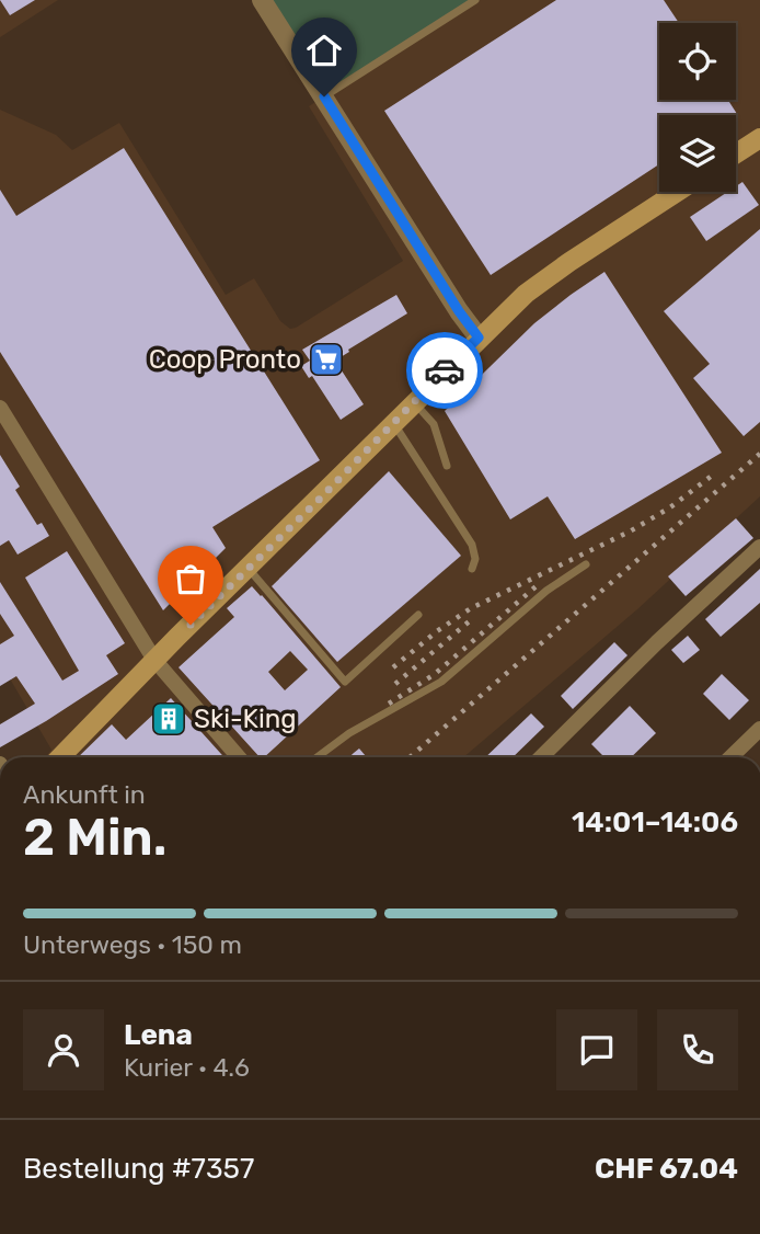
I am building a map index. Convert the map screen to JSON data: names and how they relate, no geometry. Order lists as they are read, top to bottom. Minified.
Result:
{"places":{"supermarket":["Coop Pronto"],"building":["Ski-King"]},"page":{"heading":["2 Min.","Ankunft in","14:01–14:06"],"panel":["Lena","Kurier · 4.6","Bestellung #7357","CHF 67.04"],"bar":"Unterwegs · 150 m"}}
